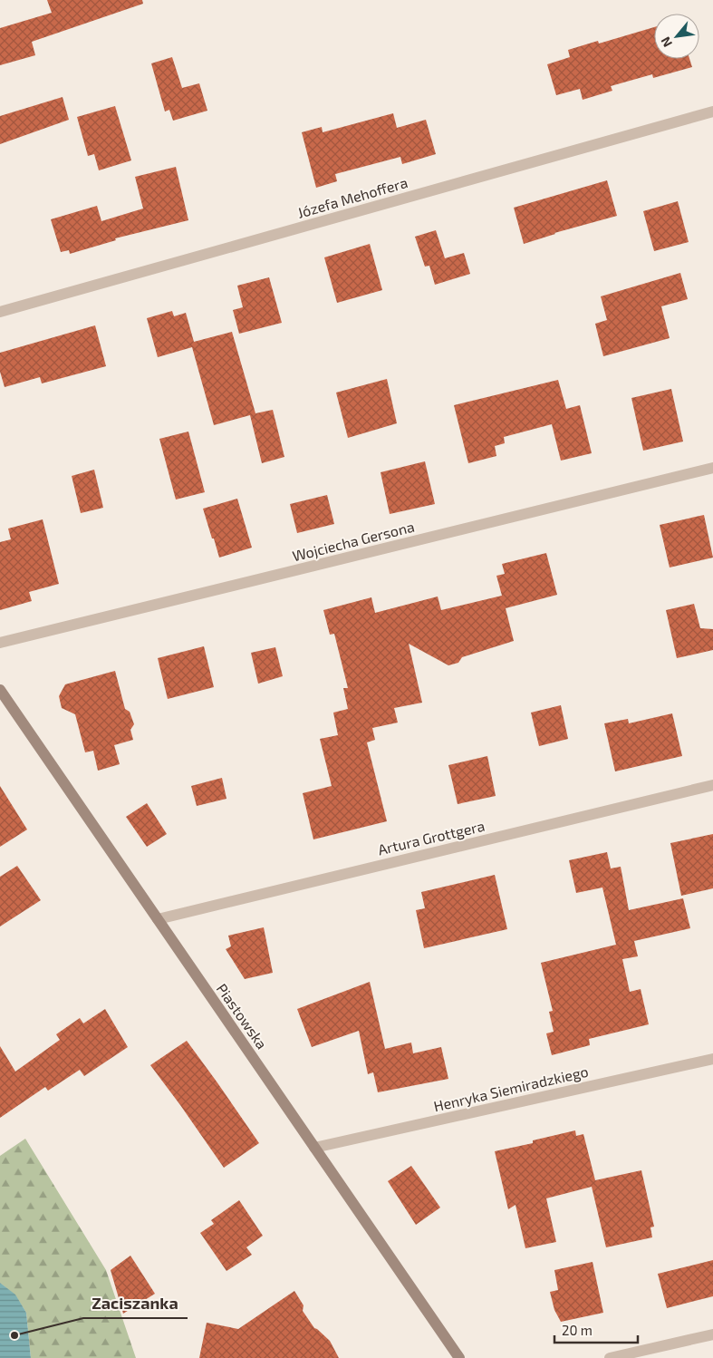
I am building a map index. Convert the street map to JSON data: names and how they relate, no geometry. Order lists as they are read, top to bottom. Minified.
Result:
{"streets":{"street":["Józefa Mehoffera","Wojciecha Gersona","Artura Grottgera","Piastowska","Henryka Siemiradzkiego"]},"crossings":[["Artura Grottgera","Piastowska"],["Piastowska","Henryka Siemiradzkiego"]],"places":["Zaciszanka"],"scale_bar":"20 m","north":"bottom left"}
